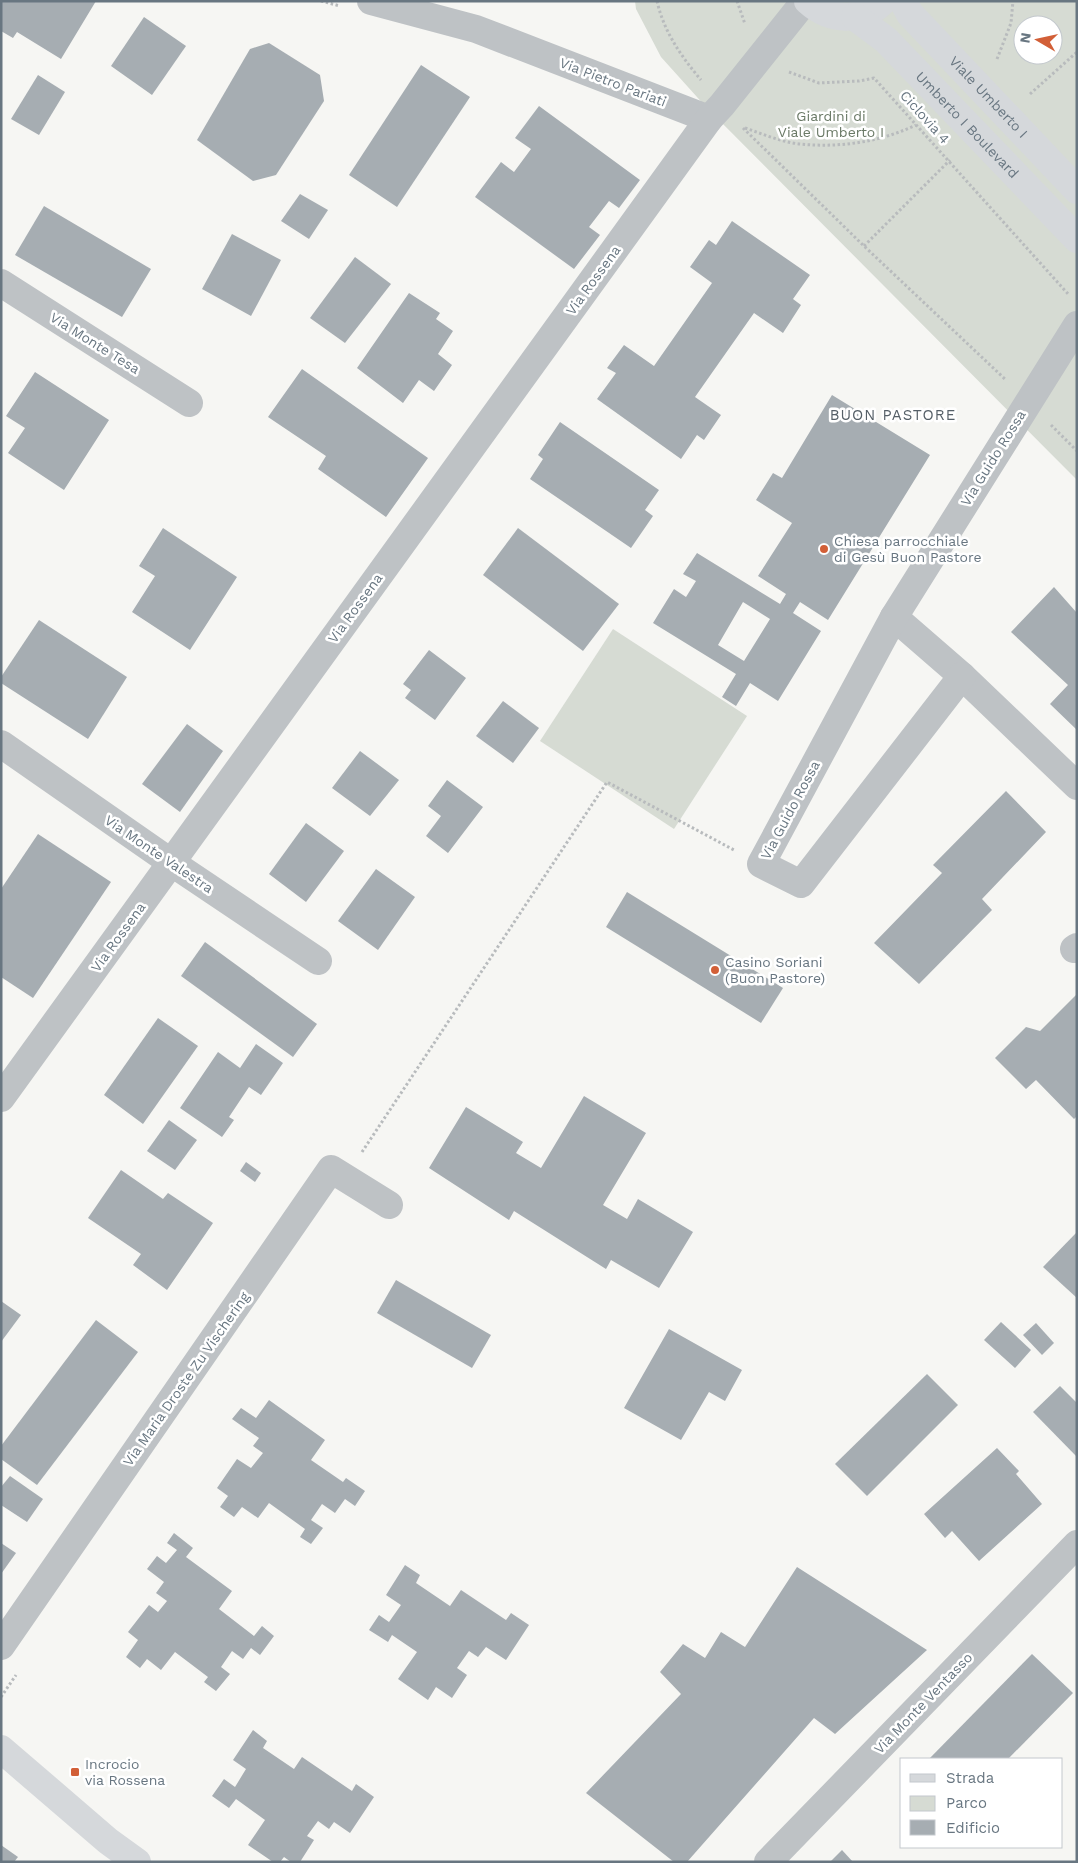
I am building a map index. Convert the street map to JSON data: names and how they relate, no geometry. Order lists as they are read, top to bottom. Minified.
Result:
{"streets":{"main road":["Viale Umberto I","Umberto I Boulevard"],"street":["Via Pietro Pariati","Via Rossena","Via Monte Tesa","Via Guido Rossa","Via Monte Valestra","Via Maria Droste Zu Vischering","Via Monte Ventasso"],"path":["Ciclovia 4"]},"crossings":[["Via Pietro Pariati","Via Rossena"],["Via Rossena","Via Monte Valestra"]],"districts":["BUON PASTORE"],"parks":["Giardini di Viale Umberto I"],"places":{"other":["Chiesa parrocchiale di Gesù Buon Pastore","Casino Soriani (Buon Pastore)"],"transit":["Incrocio via Rossena"]},"legend":["Strada","Parco","Edificio"],"north":"left"}
